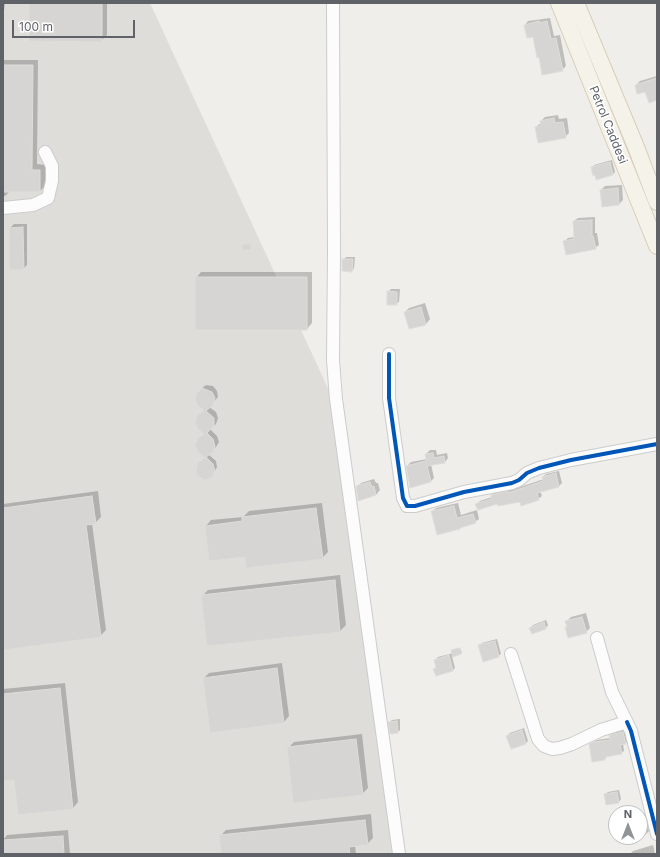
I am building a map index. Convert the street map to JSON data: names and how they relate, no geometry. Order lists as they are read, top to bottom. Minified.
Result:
{"streets":{"main road":["Petrol Caddesi"]},"scale_bar":"100 m","north":"top"}
